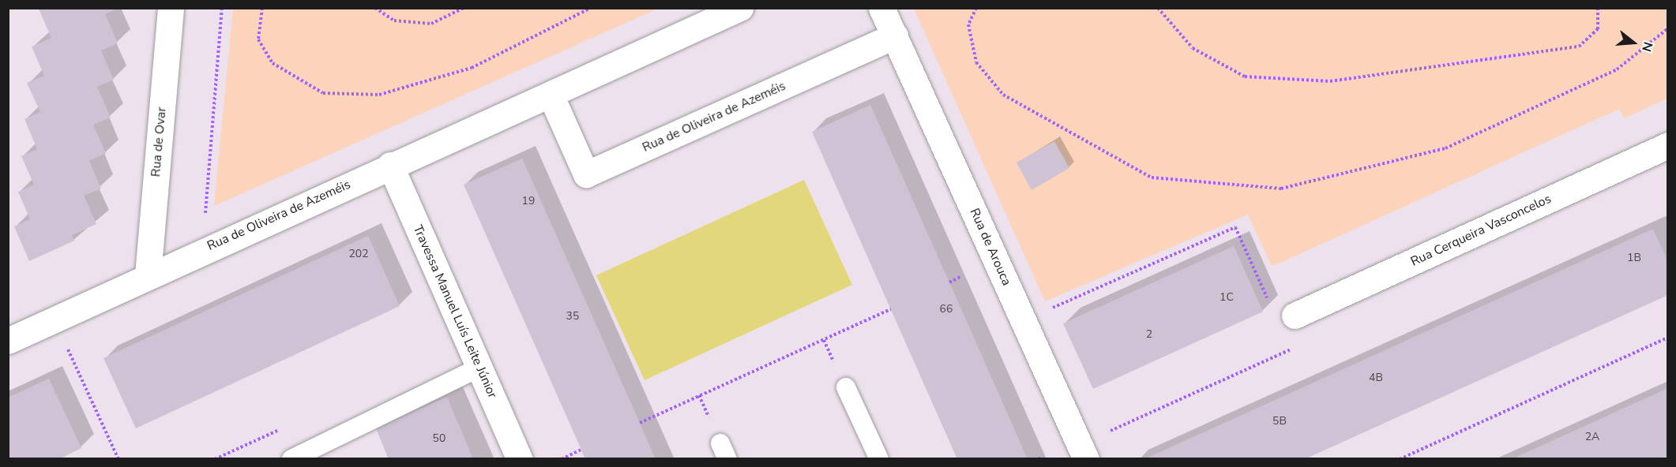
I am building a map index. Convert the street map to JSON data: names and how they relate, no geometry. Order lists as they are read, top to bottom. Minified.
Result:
{"streets":{"street":["Rua de Oliveira de Azeméis","Rua de Ovar","Rua Cerqueira Vasconcelos","Rua de Arouca","Travessa Manuel Luís Leite Júnior"]},"crossings":[["Rua de Oliveira de Azeméis","Rua de Ovar"],["Rua de Oliveira de Azeméis","Rua de Arouca"],["Rua de Oliveira de Azeméis","Travessa Manuel Luís Leite Júnior"]],"house_numbers":["19","202","1B","1C","66","35","2","4B","5B","2A","50"],"north":"right"}
